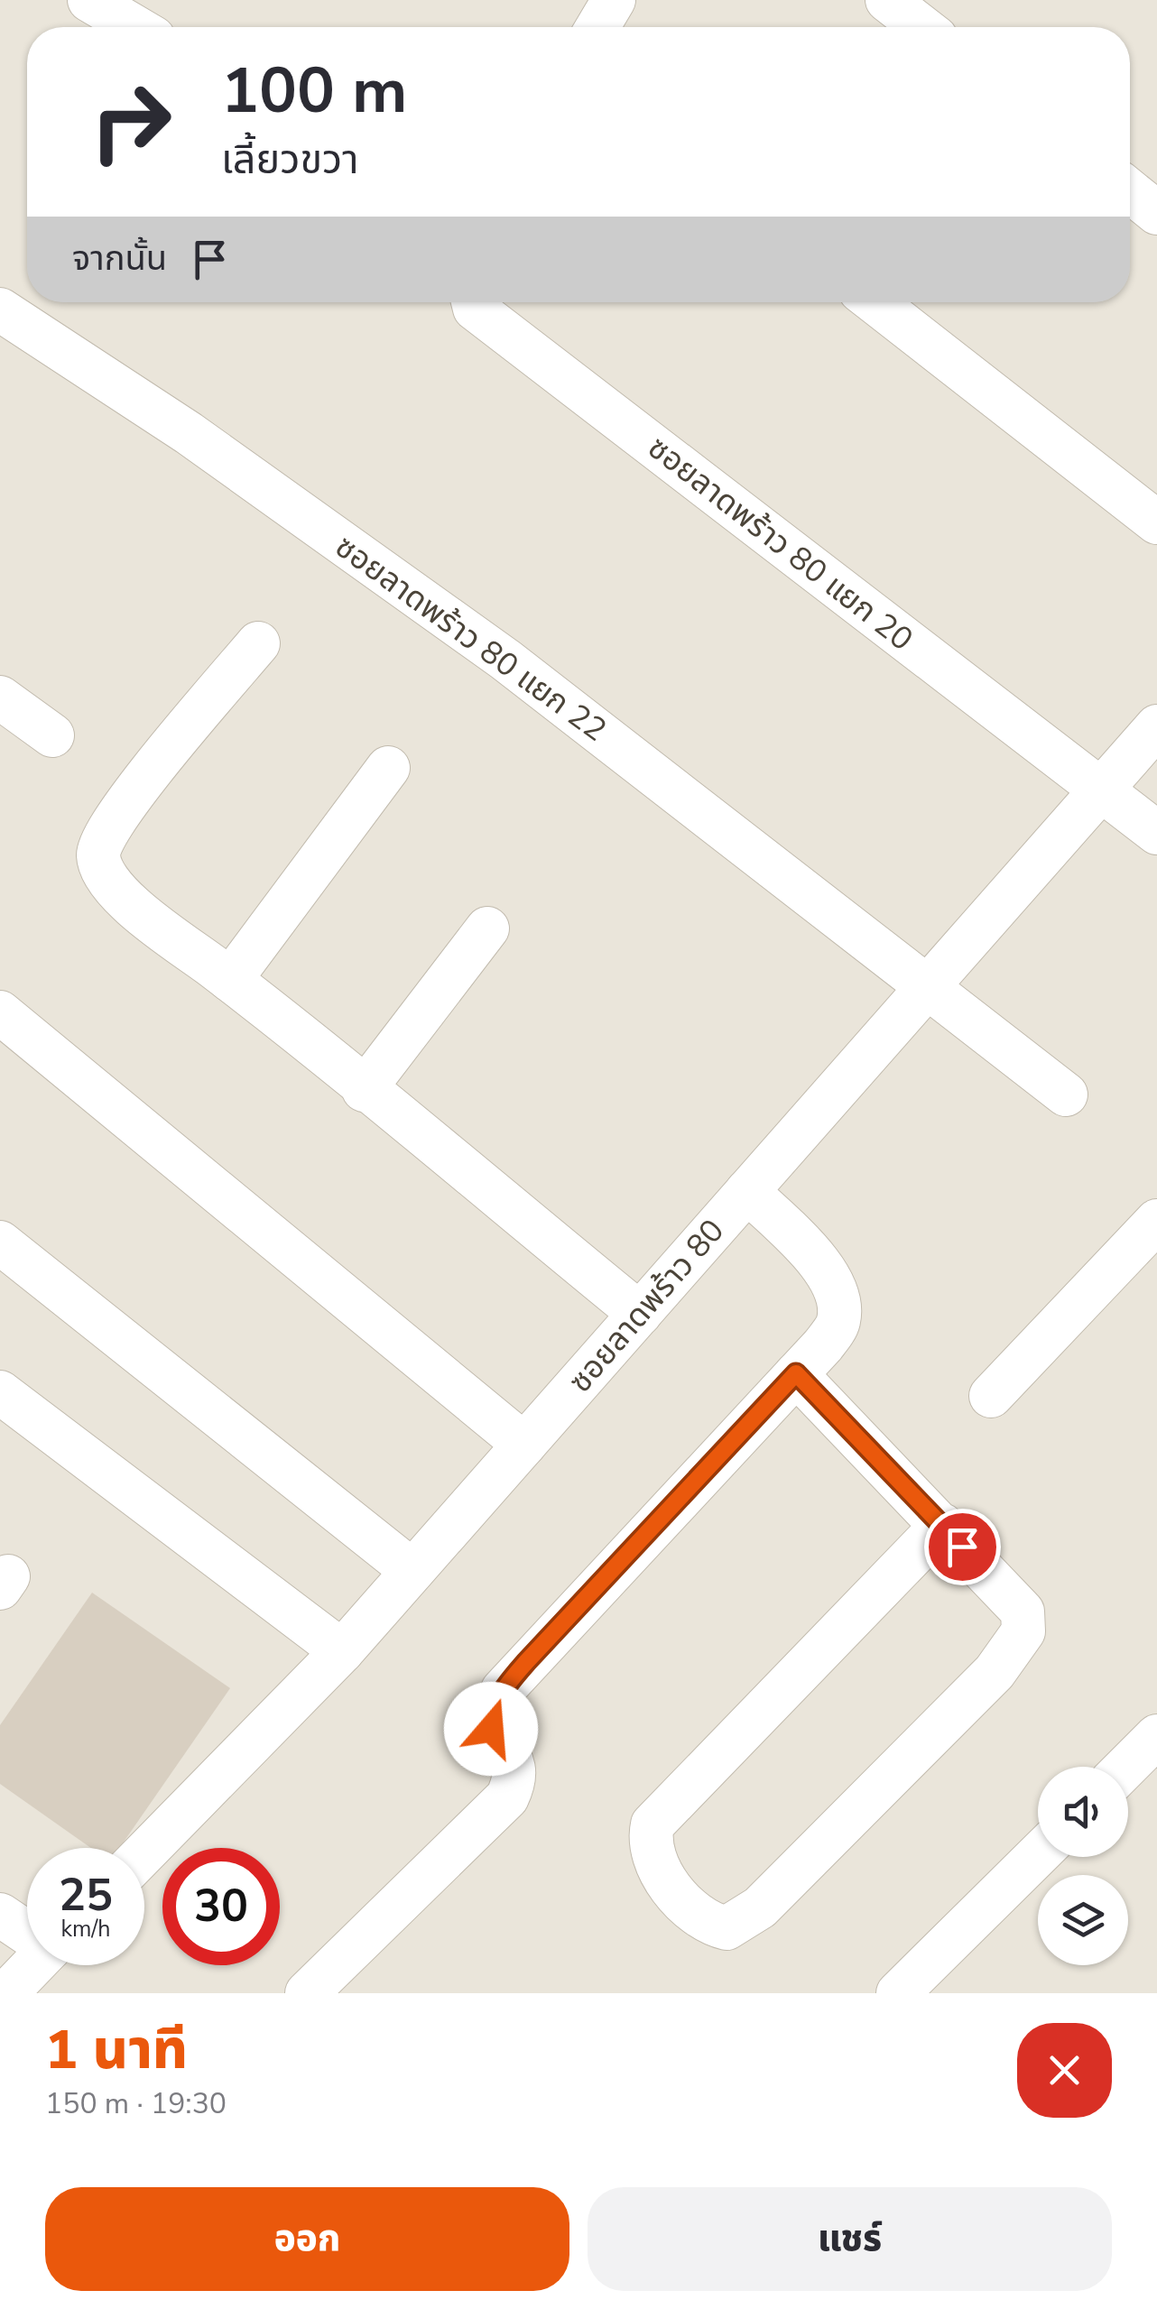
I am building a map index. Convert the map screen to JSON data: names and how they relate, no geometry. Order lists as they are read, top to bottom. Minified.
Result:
{"streets":{"street":["ซอยลาดพร้าว 80 แยก 20","ซอยลาดพร้าว 80 แยก 22","ซอยลาดพร้าว 80"]},"crossings":[["ซอยลาดพร้าว 80 แยก 20","ซอยลาดพร้าว 80"],["ซอยลาดพร้าว 80 แยก 22","ซอยลาดพร้าว 80"]],"page":{"turn":["100 m","เลี้ยวขวา"],"then":"จากนั้น","speed":"25 km/h","limit":"30","heading":["1 นาที","150 m · 19:30"],"buttons":["ออก","แชร์"]}}
